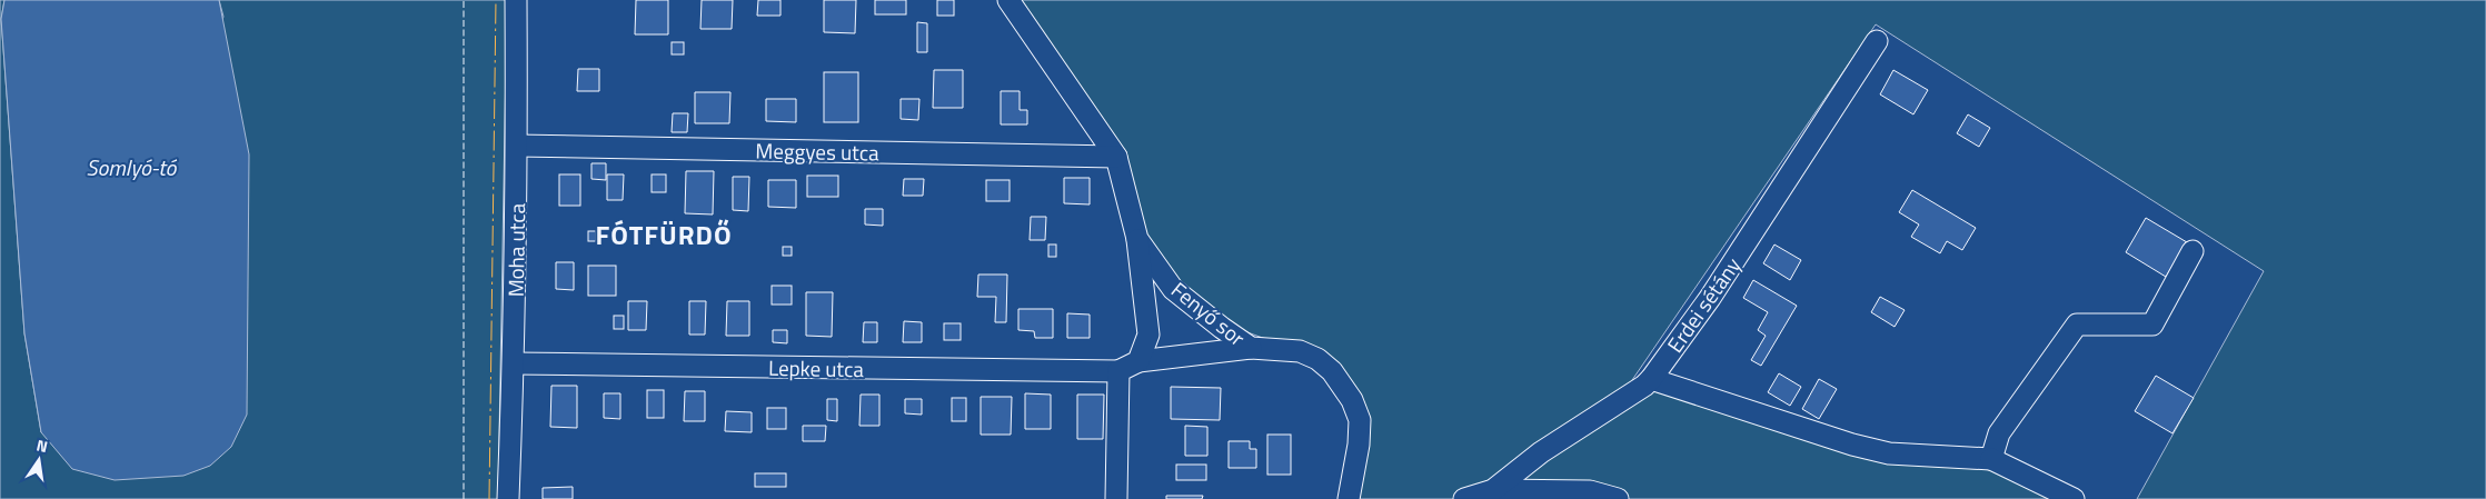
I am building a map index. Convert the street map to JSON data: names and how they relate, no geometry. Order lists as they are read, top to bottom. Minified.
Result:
{"streets":{"street":["Meggyes utca","Moha utca","Erdei sétány","Fenyő sor","Lepke utca"]},"crossings":[["Meggyes utca","Moha utca"],["Meggyes utca","Fenyő sor"],["Moha utca","Lepke utca"]],"districts":["FÓTFÜRDŐ"],"water":["Somlyó-tó"],"north":"top"}
